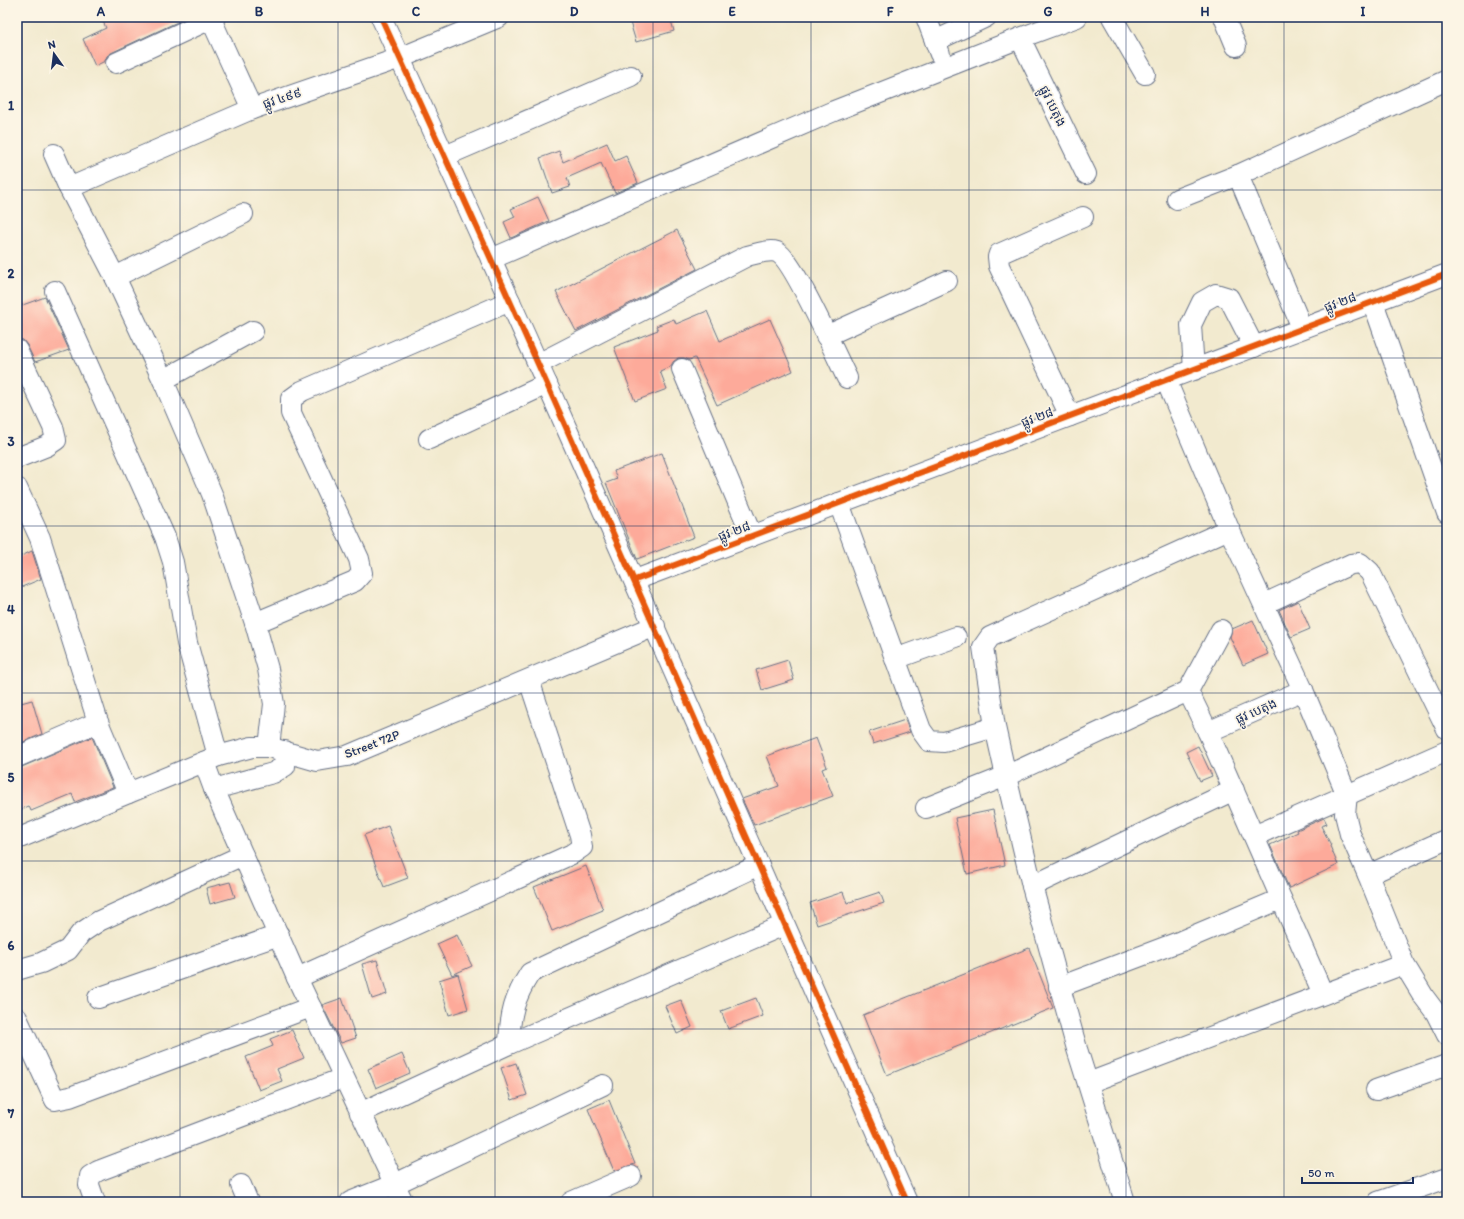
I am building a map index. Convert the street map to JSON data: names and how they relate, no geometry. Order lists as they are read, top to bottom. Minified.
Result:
{"streets":{"street":["ផ្លូវ ៤៩៩","ផ្លូវ បេតុង","ផ្លូវ ២៨","Street 72P"]},"scale_bar":"50 m","north":"top","grid":{"columns":["A","B","C","D","E","F","G","H","I"],"rows":["1","2","3","4","5","6","7"]}}
